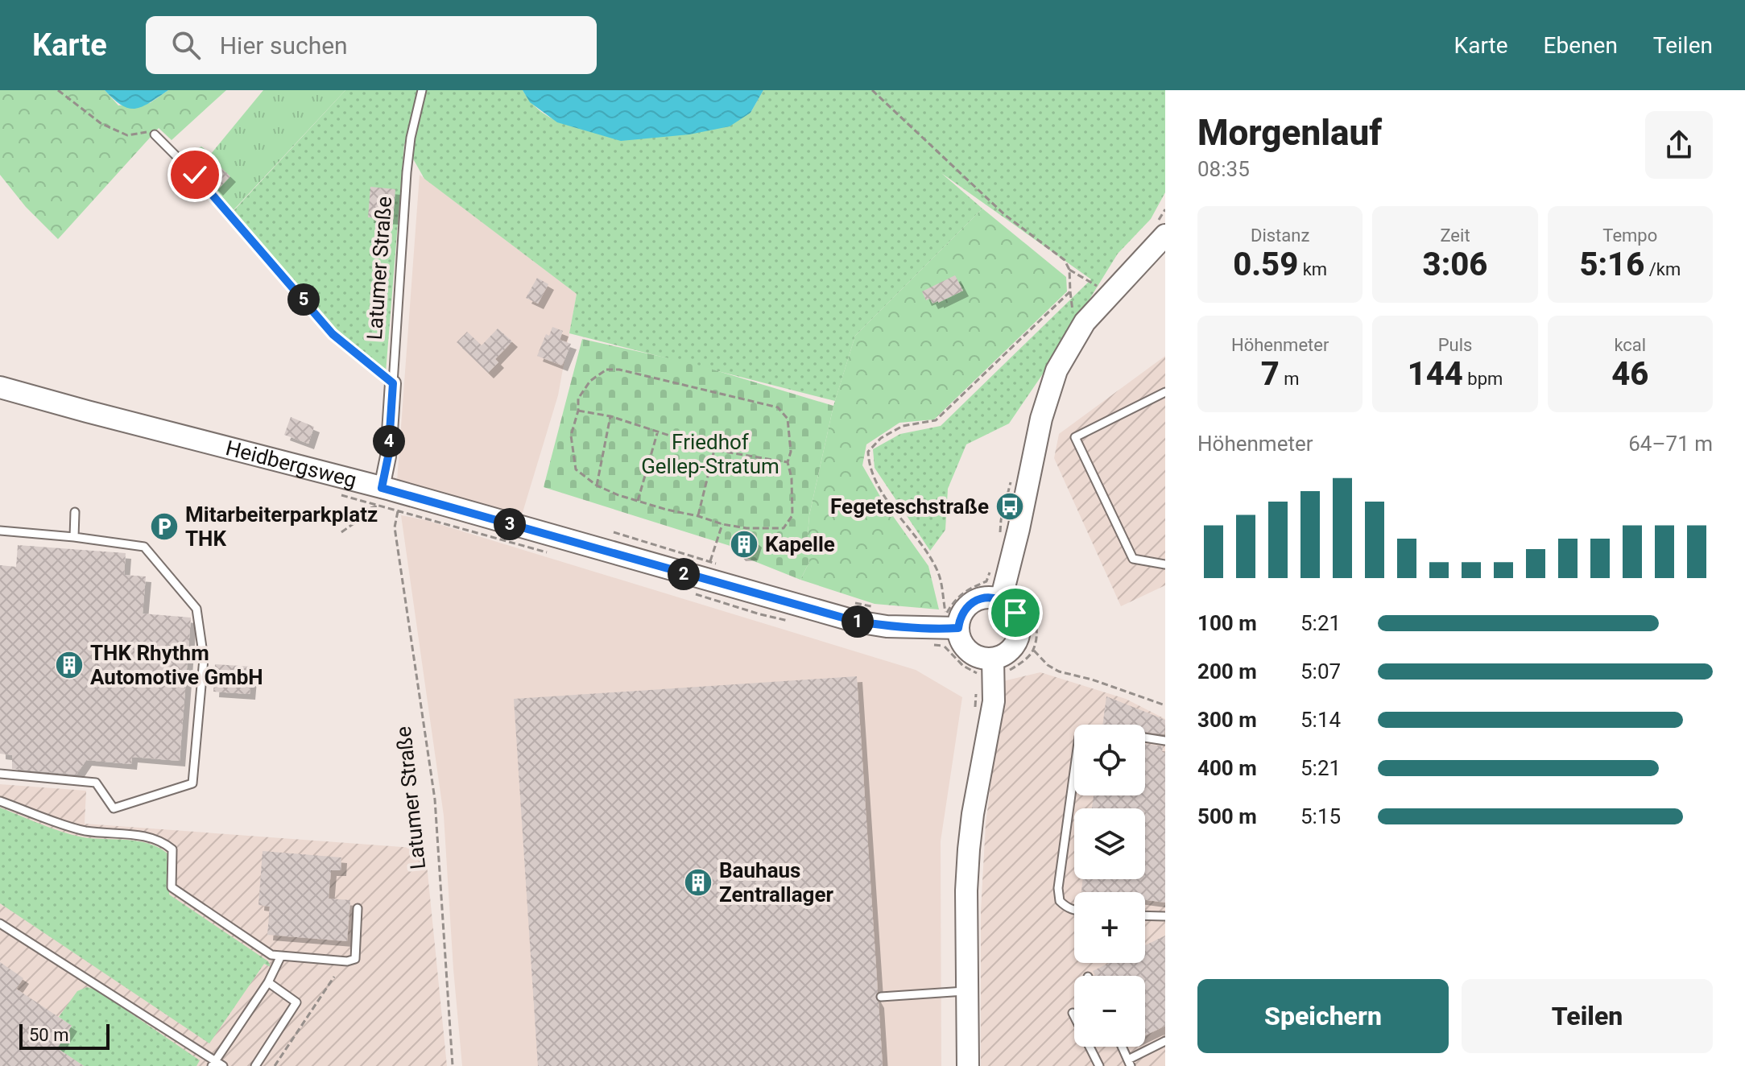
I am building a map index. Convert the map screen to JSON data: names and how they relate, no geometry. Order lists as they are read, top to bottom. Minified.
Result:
{"streets":{"street":["Latumer Straße","Heidbergsweg"]},"crossings":[["Latumer Straße","Heidbergsweg"]],"parks":["Friedhof Gellep-Stratum"],"places":{"bus stop":["Fegeteschstraße"],"parking":["Mitarbeiterparkplatz THK"],"building":["Kapelle","THK Rhythm Automotive GmbH","Bauhaus Zentrallager"]},"scale_bar":"50 m","page":{"header":"Karte","search":"Hier suchen","nav":["Karte","Ebenen","Teilen"],"heading":["Morgenlauf","08:35"],"stats":[["Distanz","0.59 km"],["Zeit","3:06"],["Tempo","5:16 /km"],["Höhenmeter","7 m"],["Puls","144 bpm"],["kcal","46"]],"pins":["5","4","3","2","1"],"chart":["Höhenmeter","64–71 m"],"list":[{"name":"100 m","note":"5:21"},{"name":"200 m","note":"5:07"},{"name":"300 m","note":"5:14"},{"name":"400 m","note":"5:21"},{"name":"500 m","note":"5:15"}],"map_buttons":["+","−"],"buttons":["Speichern","Teilen"],"scale":"50 m"}}
